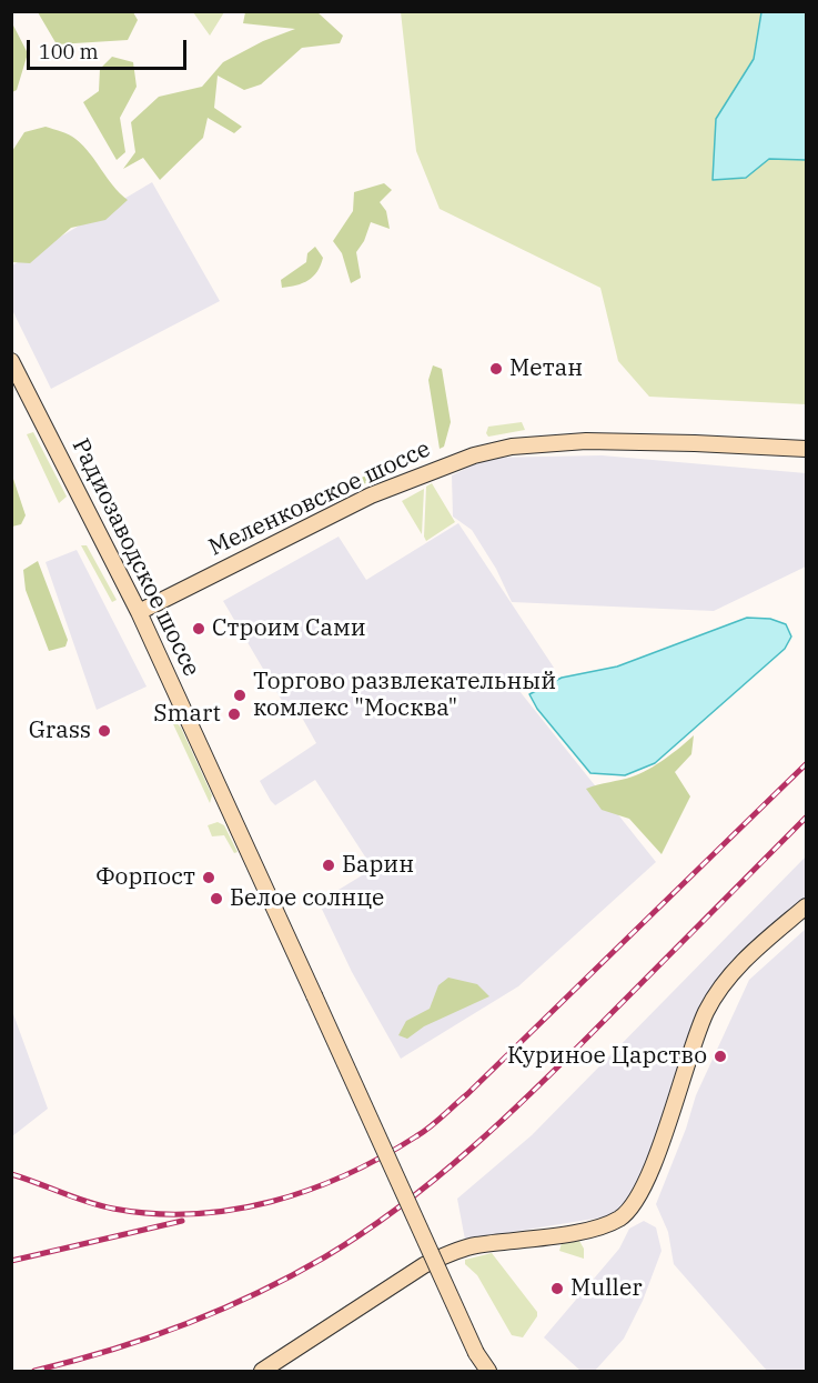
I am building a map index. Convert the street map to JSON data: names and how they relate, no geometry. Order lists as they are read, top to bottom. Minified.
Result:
{"streets":{"main road":["Меленковское шоссе","Радиозаводское шоссе"]},"crossings":[["Меленковское шоссе","Радиозаводское шоссе"]],"places":["Метан","Строим Сами","Торгово развлекательный комлекс \"Москва\"","Smart","Grass","Барин","Форпост","Белое солнце","Куриное Царство","Muller"],"scale_bar":"100 m"}
